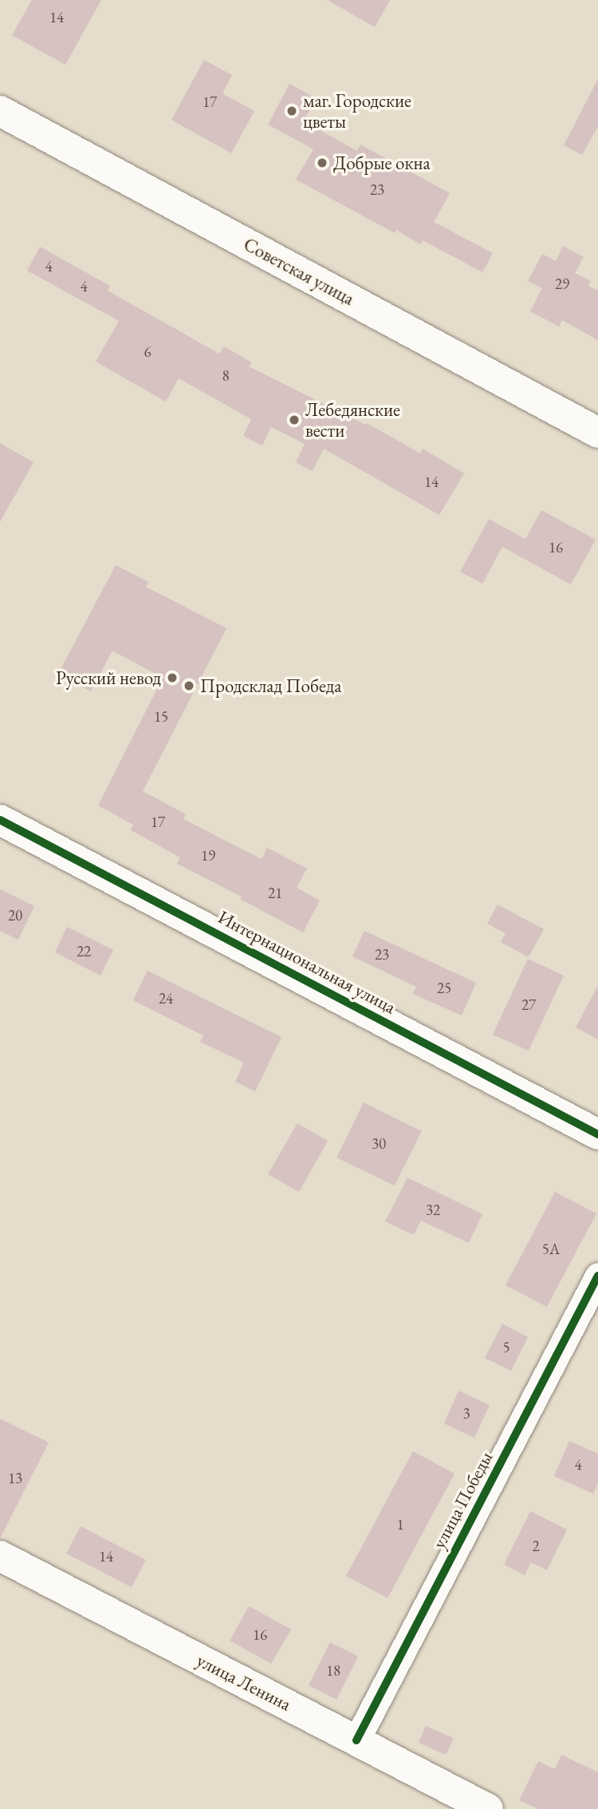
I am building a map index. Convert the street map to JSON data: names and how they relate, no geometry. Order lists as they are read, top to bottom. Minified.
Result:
{"streets":{"main road":["Советская улица","Интернациональная улица","улица Ленина"],"street":["улица Победы"]},"crossings":[["улица Победы","улица Ленина"]],"places":["маг. Городские цветы","Добрые окна","Лебедянские вести","Русский невод","Продсклад Победа"],"house_numbers":["14","17","23","4","29","4","6","8","14","16","15","17","19","21","20","22","23","25","24","27","30","32","5А","5","3","4","13","1","2","14","16","18"]}
